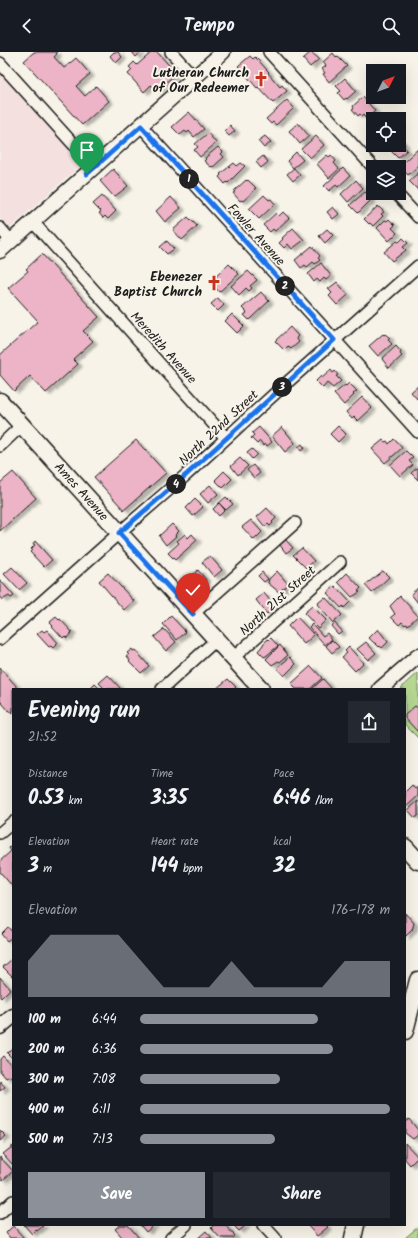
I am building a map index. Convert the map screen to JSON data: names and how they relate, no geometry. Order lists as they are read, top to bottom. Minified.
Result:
{"streets":{"main road":["Ames Avenue"],"street":["Fowler Avenue","Meredith Avenue","North 22nd Street","North 21st Street"]},"crossings":[["Fowler Avenue","North 22nd Street"],["Meredith Avenue","North 22nd Street"],["North 22nd Street","Ames Avenue"],["Ames Avenue","North 21st Street"]],"places":{"church":["Lutheran Church of Our Redeemer","Ebenezer Baptist Church"]},"north":"top right","page":{"header":"Tempo","pins":["1","2","3","4"],"heading":["Evening run","21:52"],"stats":[["Distance","0.53 km"],["Time","3:35"],["Pace","6:46 /km"],["Elevation","3 m"],["Heart rate","144 bpm"],["kcal","32"]],"chart":["Elevation","176–178 m"],"list":[{"name":"100 m","note":"6:44"},{"name":"200 m","note":"6:36"},{"name":"300 m","note":"7:08"},{"name":"400 m","note":"6:11"},{"name":"500 m","note":"7:13"}],"buttons":["Save","Share"]}}
